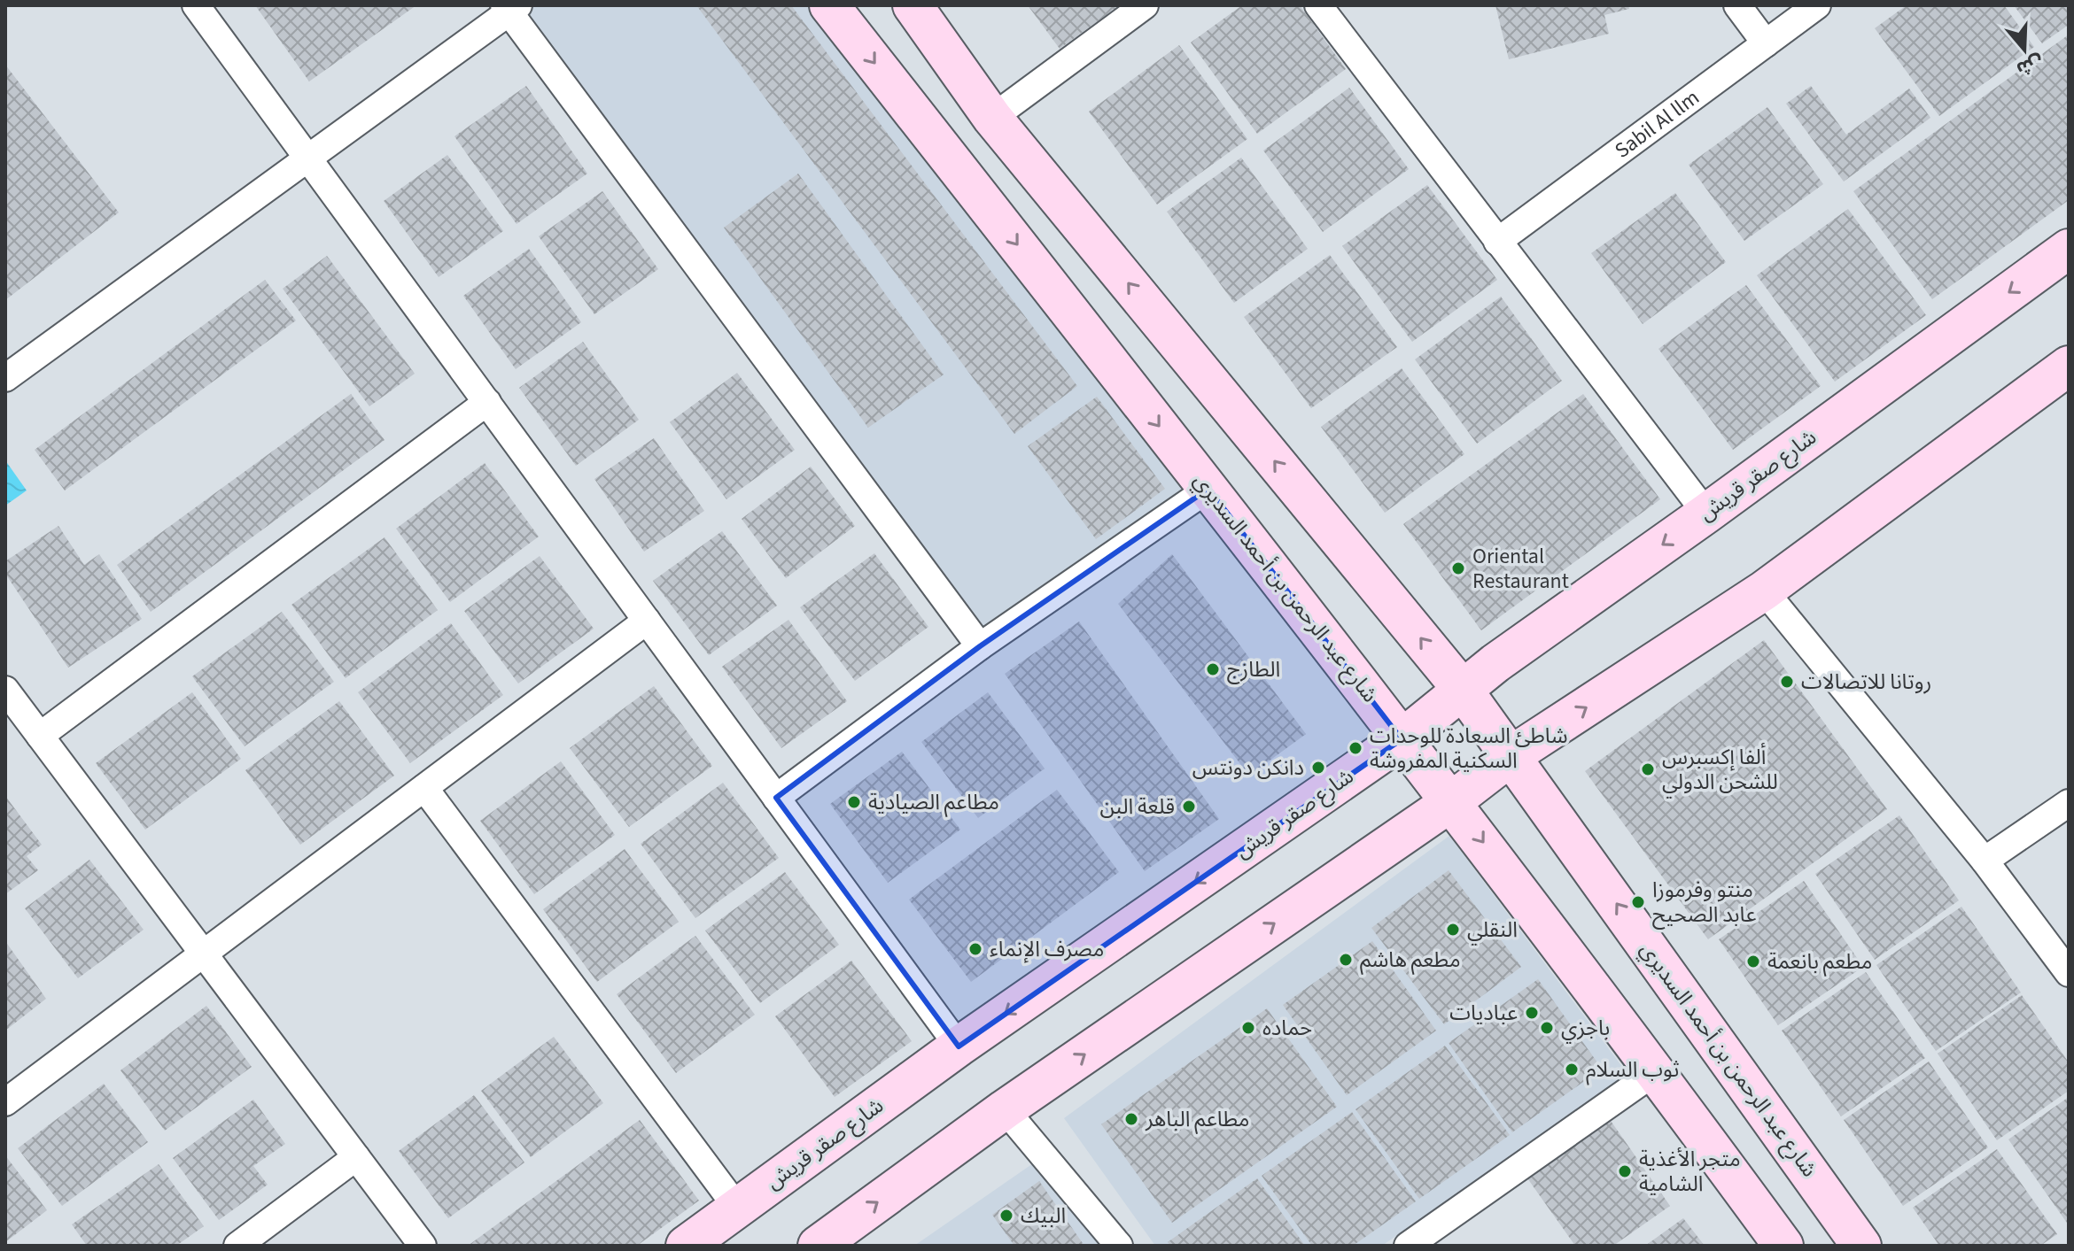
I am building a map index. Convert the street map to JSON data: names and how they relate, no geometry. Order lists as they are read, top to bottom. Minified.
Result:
{"streets":{"street":["Sabil Al llm","شارع صقر قريش","شارع عبد الرحمن بن أحمد السديري"]},"crossings":[["شارع صقر قريش","شارع عبد الرحمن بن أحمد السديري"]],"places":["Oriental Restaurant","الطازج","روتانا للاتصالات","شاطئ السعادة للوحدات السكنية المفروشة","دانكن دونتس","ألفا إكسبرس للشحن الدولي","مطاعم الصيادية","قلعة البن","منتو وفرموزا عابد الصحيح","النقلي","مصرف الإنماء","مطعم هاشم","مطعم بانعمة","عباديات","حماده","باجزي","ثوب السلام","مطاعم الباهر","متجر الأغذية الشامية","البيك"],"north":"bottom"}
